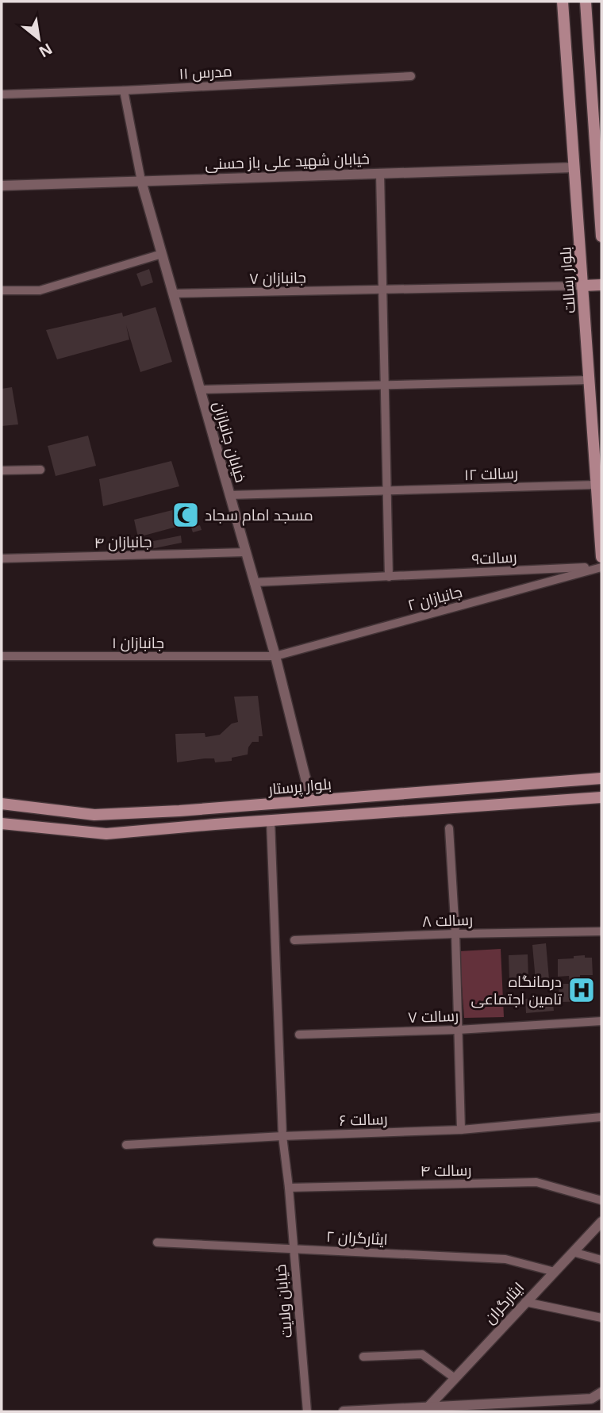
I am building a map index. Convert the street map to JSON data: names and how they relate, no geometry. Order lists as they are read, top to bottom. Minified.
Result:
{"streets":{"main road":["بلوار رسالت","بلوار پرستار"],"street":["مدرس ۱۱","خیابان شهید علی باز حسنی","جانبازان ۷","خیابان جانبازان","رسالت ۱۲","جانبازان ۴","رسالت۹","جانبازان ۲","جانبازان ۱","رسالت ۸","رسالت ۷","رسالت ۶","رسالت ۴","ایثارگران ۲","خیابان ولایت","ایثارگران"]},"crossings":[["مدرس ۱۱","خیابان جانبازان"],["خیابان شهید علی باز حسنی","بلوار رسالت"],["خیابان شهید علی باز حسنی","خیابان جانبازان"],["جانبازان ۷","بلوار رسالت"],["جانبازان ۷","خیابان جانبازان"],["بلوار رسالت","رسالت ۱۲"],["خیابان جانبازان","رسالت ۱۲"],["خیابان جانبازان","جانبازان ۴"],["خیابان جانبازان","رسالت۹"],["خیابان جانبازان","جانبازان ۲"],["خیابان جانبازان","جانبازان ۱"],["خیابان جانبازان","بلوار پرستار"],["رسالت۹","جانبازان ۲"],["جانبازان ۲","جانبازان ۱"],["رسالت ۶","خیابان ولایت"],["رسالت ۴","خیابان ولایت"],["ایثارگران ۲","خیابان ولایت"],["ایثارگران ۲","ایثارگران"]],"places":{"mosque":["مسجد امام سجاد"],"hospital":["درمانگاه تامین اجتماعی"]},"north":"bottom right"}
